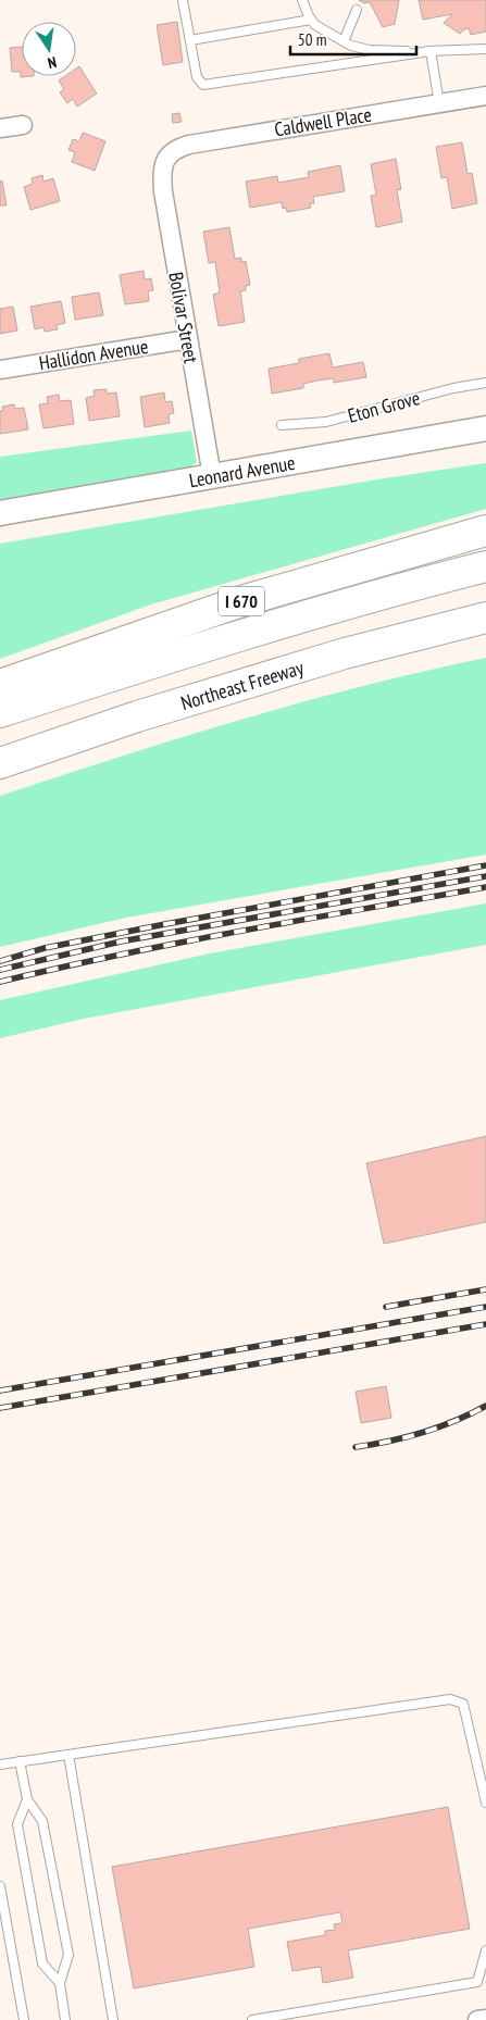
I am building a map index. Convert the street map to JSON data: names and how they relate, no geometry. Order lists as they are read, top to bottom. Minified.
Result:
{"streets":{"highway":["I 670","Northeast Freeway"],"street":["Caldwell Place","Bolivar Street","Hallidon Avenue","Leonard Avenue"],"lane":["Eton Grove"]},"crossings":[["Caldwell Place","Bolivar Street"],["Bolivar Street","Hallidon Avenue"],["Bolivar Street","Leonard Avenue"]],"scale_bar":"50 m","north":"bottom"}
